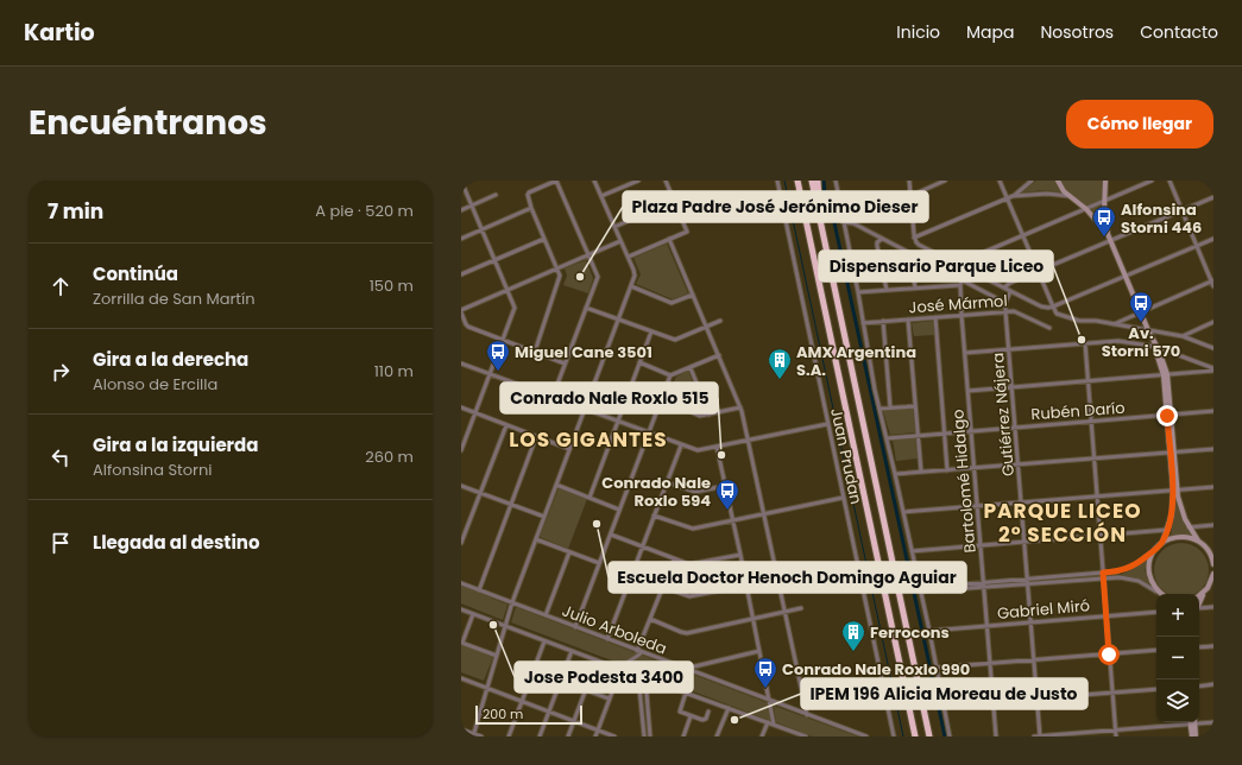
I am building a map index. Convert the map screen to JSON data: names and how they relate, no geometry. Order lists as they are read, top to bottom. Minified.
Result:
{"streets":{"street":["José Mármol","Rubén Darío","Gutiérrez Nájera","Juan Prudan","Bartolomé Hidalgo","Gabriel Miró","Julio Arboleda"]},"crossings":[["José Mármol","Gutiérrez Nájera"],["José Mármol","Bartolomé Hidalgo"],["Rubén Darío","Gutiérrez Nájera"],["Rubén Darío","Bartolomé Hidalgo"],["Gutiérrez Nájera","Gabriel Miró"],["Bartolomé Hidalgo","Gabriel Miró"]],"districts":["LOS GIGANTES","PARQUE LICEO 2° SECCIÓN"],"places":{"bus stop":["Alfonsina Storni 446","Av. Storni 570","Miguel Cane 3501","Conrado Nale Roxlo 594","Conrado Nale Roxlo 990"],"other":["Plaza Padre José Jerónimo Dieser","Dispensario Parque Liceo","Conrado Nale Roxlo 515","Escuela Doctor Henoch Domingo Aguiar","Jose Podesta 3400","IPEM 196 Alicia Moreau de Justo"],"building":["AMX Argentina S.A.","Ferrocons"]},"scale_bar":"200 m","page":{"header":"Kartio","nav":["Inicio","Mapa","Nosotros","Contacto"],"title":"Encuéntranos","buttons":"Cómo llegar","heading":["7 min","A pie · 520 m"],"list":[["Continúa","Zorrilla de San Martín","150 m"],["Gira a la derecha","Alonso de Ercilla","110 m"],["Gira a la izquierda","Alfonsina Storni","260 m"],"Llegada al destino"],"map_buttons":["+","−"],"scale":"200 m"}}
